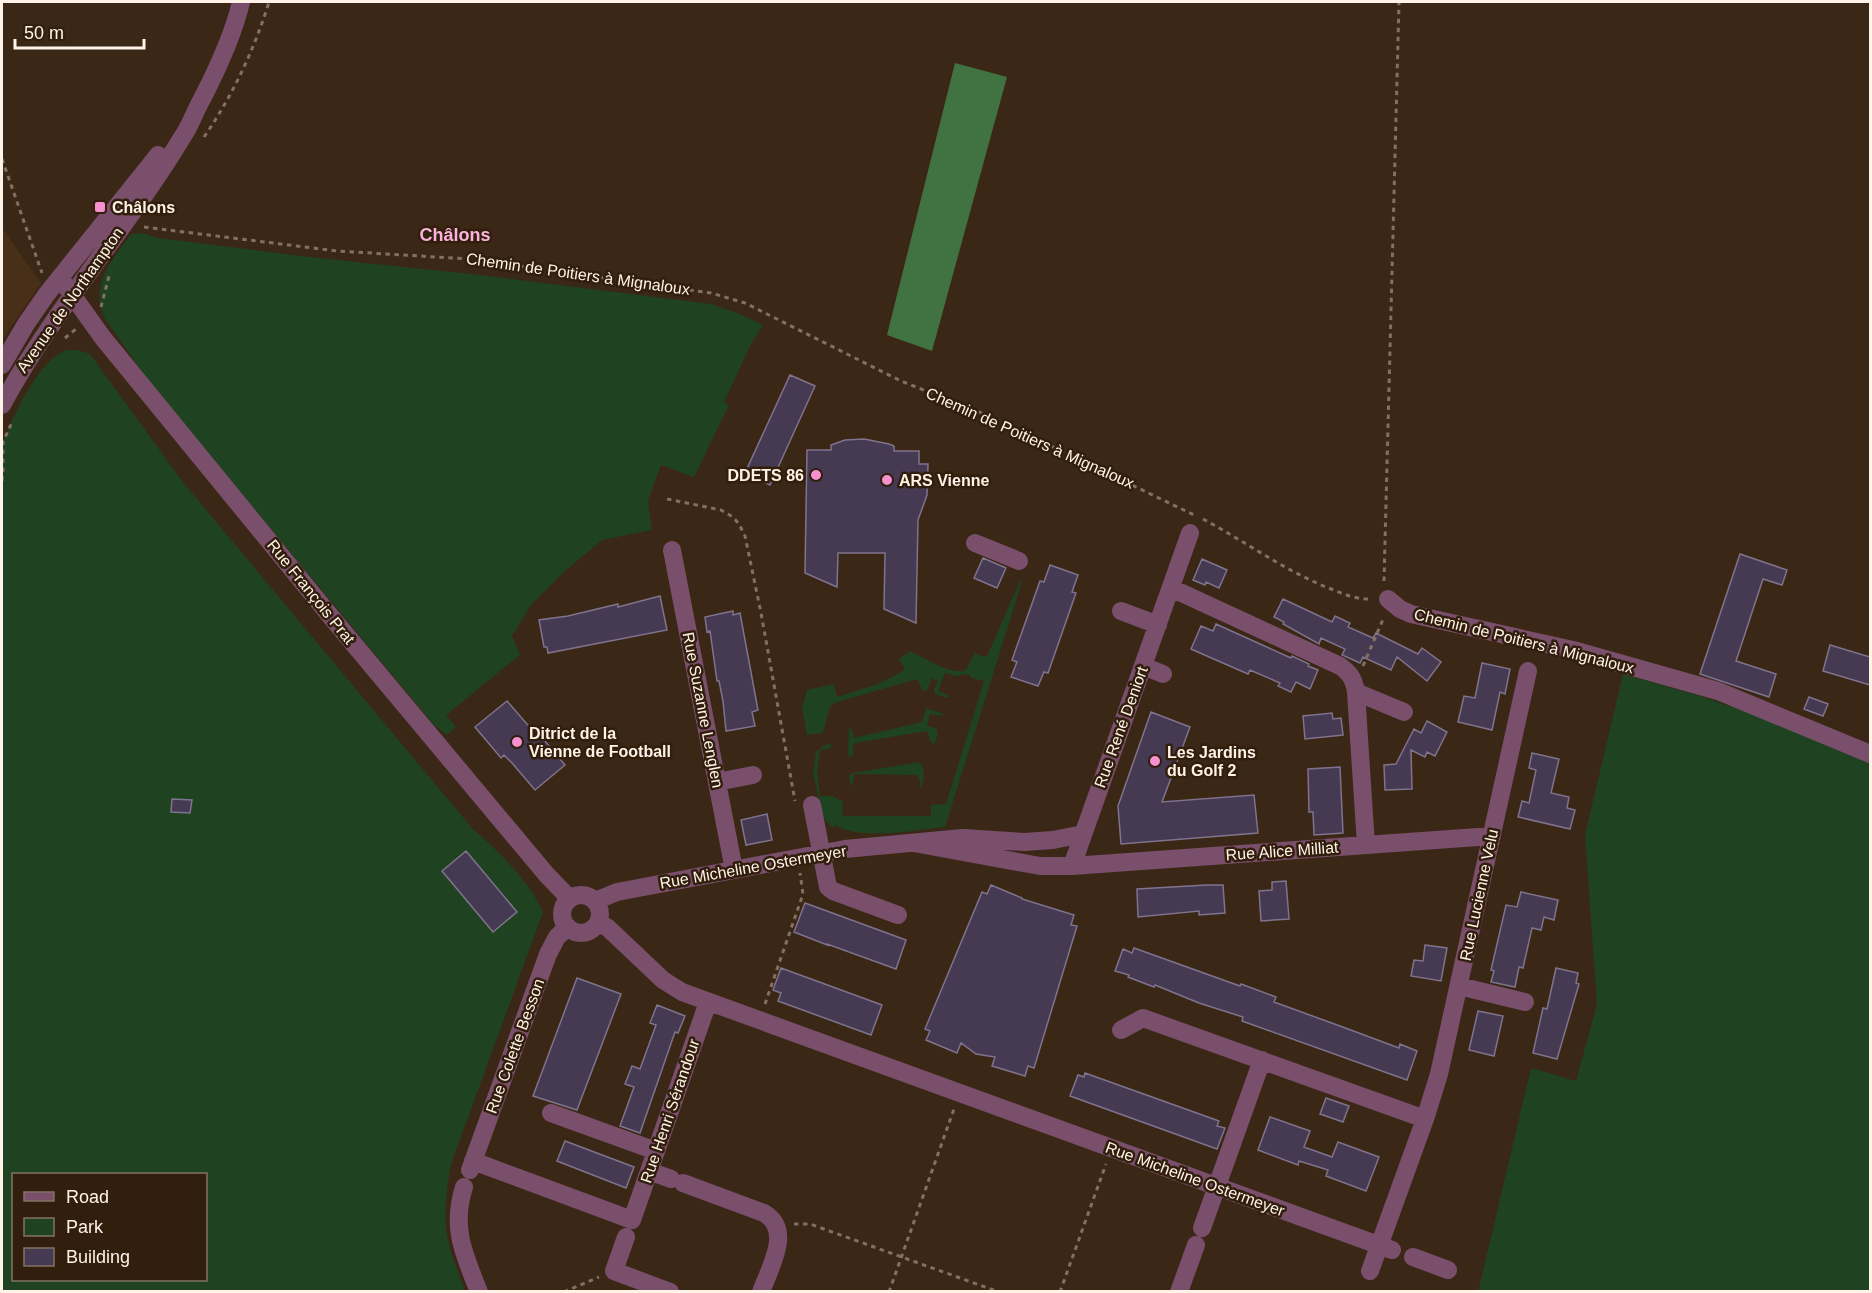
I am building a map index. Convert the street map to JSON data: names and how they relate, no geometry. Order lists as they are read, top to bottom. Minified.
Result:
{"streets":{"street":["Chemin de Poitiers à Mignaloux","Avenue de Northampton","Rue François Prat","Rue Suzanne Lenglen","Rue René Deniort","Rue Alice Milliat","Rue Micheline Ostermeyer","Rue Lucienne Velu","Rue Colette Besson","Rue Henri Sérandour"]},"crossings":[["Chemin de Poitiers à Mignaloux","Avenue de Northampton"],["Avenue de Northampton","Rue François Prat"],["Rue François Prat","Rue Micheline Ostermeyer"],["Rue François Prat","Rue Colette Besson"],["Rue Suzanne Lenglen","Rue Micheline Ostermeyer"],["Rue René Deniort","Rue Alice Milliat"],["Rue René Deniort","Rue Micheline Ostermeyer"],["Rue Alice Milliat","Rue Micheline Ostermeyer"],["Rue Alice Milliat","Rue Lucienne Velu"],["Rue Micheline Ostermeyer","Rue Colette Besson"],["Rue Micheline Ostermeyer","Rue Henri Sérandour"]],"districts":["Châlons"],"places":{"transit":["Châlons"],"other":["DDETS 86","ARS Vienne","Ditrict de la Vienne de Football","Les Jardins du Golf 2"]},"legend":["Road","Park","Building"],"scale_bar":"50 m"}
